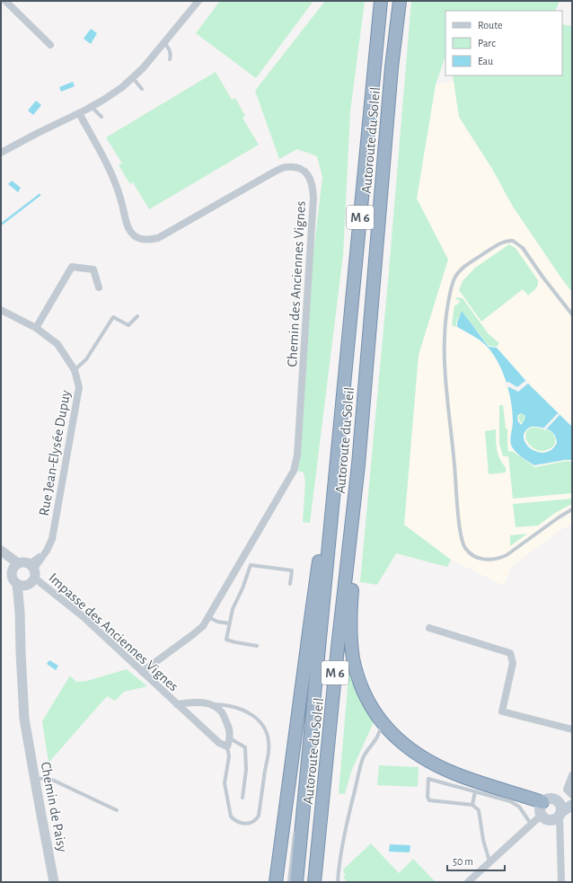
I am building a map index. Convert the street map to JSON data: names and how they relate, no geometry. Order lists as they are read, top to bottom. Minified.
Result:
{"streets":{"highway":["Autoroute du Soleil","M 6"],"street":["Chemin des Anciennes Vignes","Rue Jean-Elysée Dupuy","Impasse des Anciennes Vignes","Chemin de Paisy"]},"crossings":[["Chemin des Anciennes Vignes","Impasse des Anciennes Vignes"],["Rue Jean-Elysée Dupuy","Impasse des Anciennes Vignes"],["Rue Jean-Elysée Dupuy","Chemin de Paisy"],["Impasse des Anciennes Vignes","Chemin de Paisy"]],"legend":["Route","Parc","Eau"],"scale_bar":"50 m"}
